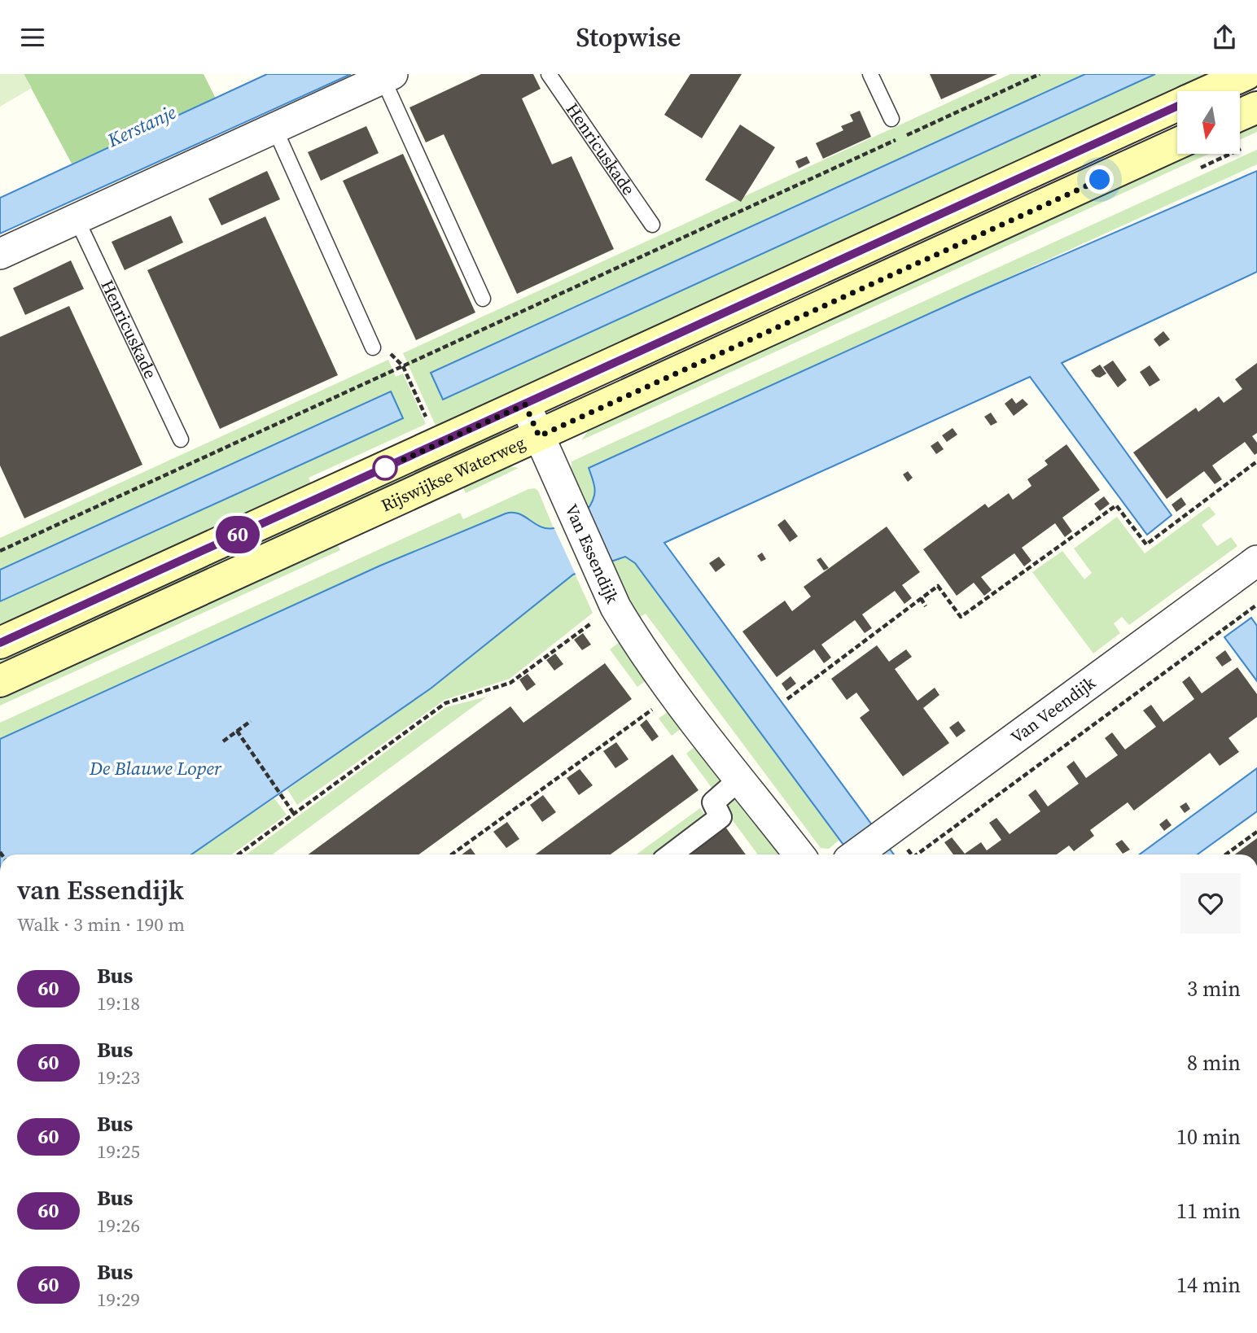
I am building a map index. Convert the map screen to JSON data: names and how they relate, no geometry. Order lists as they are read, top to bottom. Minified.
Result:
{"streets":{"main road":["Rijswijkse Waterweg"],"street":["Van Essendijk","Van Veendijk"],"lane":["Henricuskade"]},"crossings":[["Rijswijkse Waterweg","Van Essendijk"]],"water":["Kerstanje","De Blauwe Loper"],"lines":["bus line 60"],"north":"bottom","page":{"header":"Stopwise","on_map":"60","heading":["van Essendijk","Walk · 3 min · 190 m"],"list":[{"mark":"60","name":"Bus","note":"19:18","value":"3 min"},{"mark":"60","name":"Bus","note":"19:23","value":"8 min"},{"mark":"60","name":"Bus","note":"19:25","value":"10 min"},{"mark":"60","name":"Bus","note":"19:26","value":"11 min"},{"mark":"60","name":"Bus","note":"19:29","value":"14 min"}]}}
